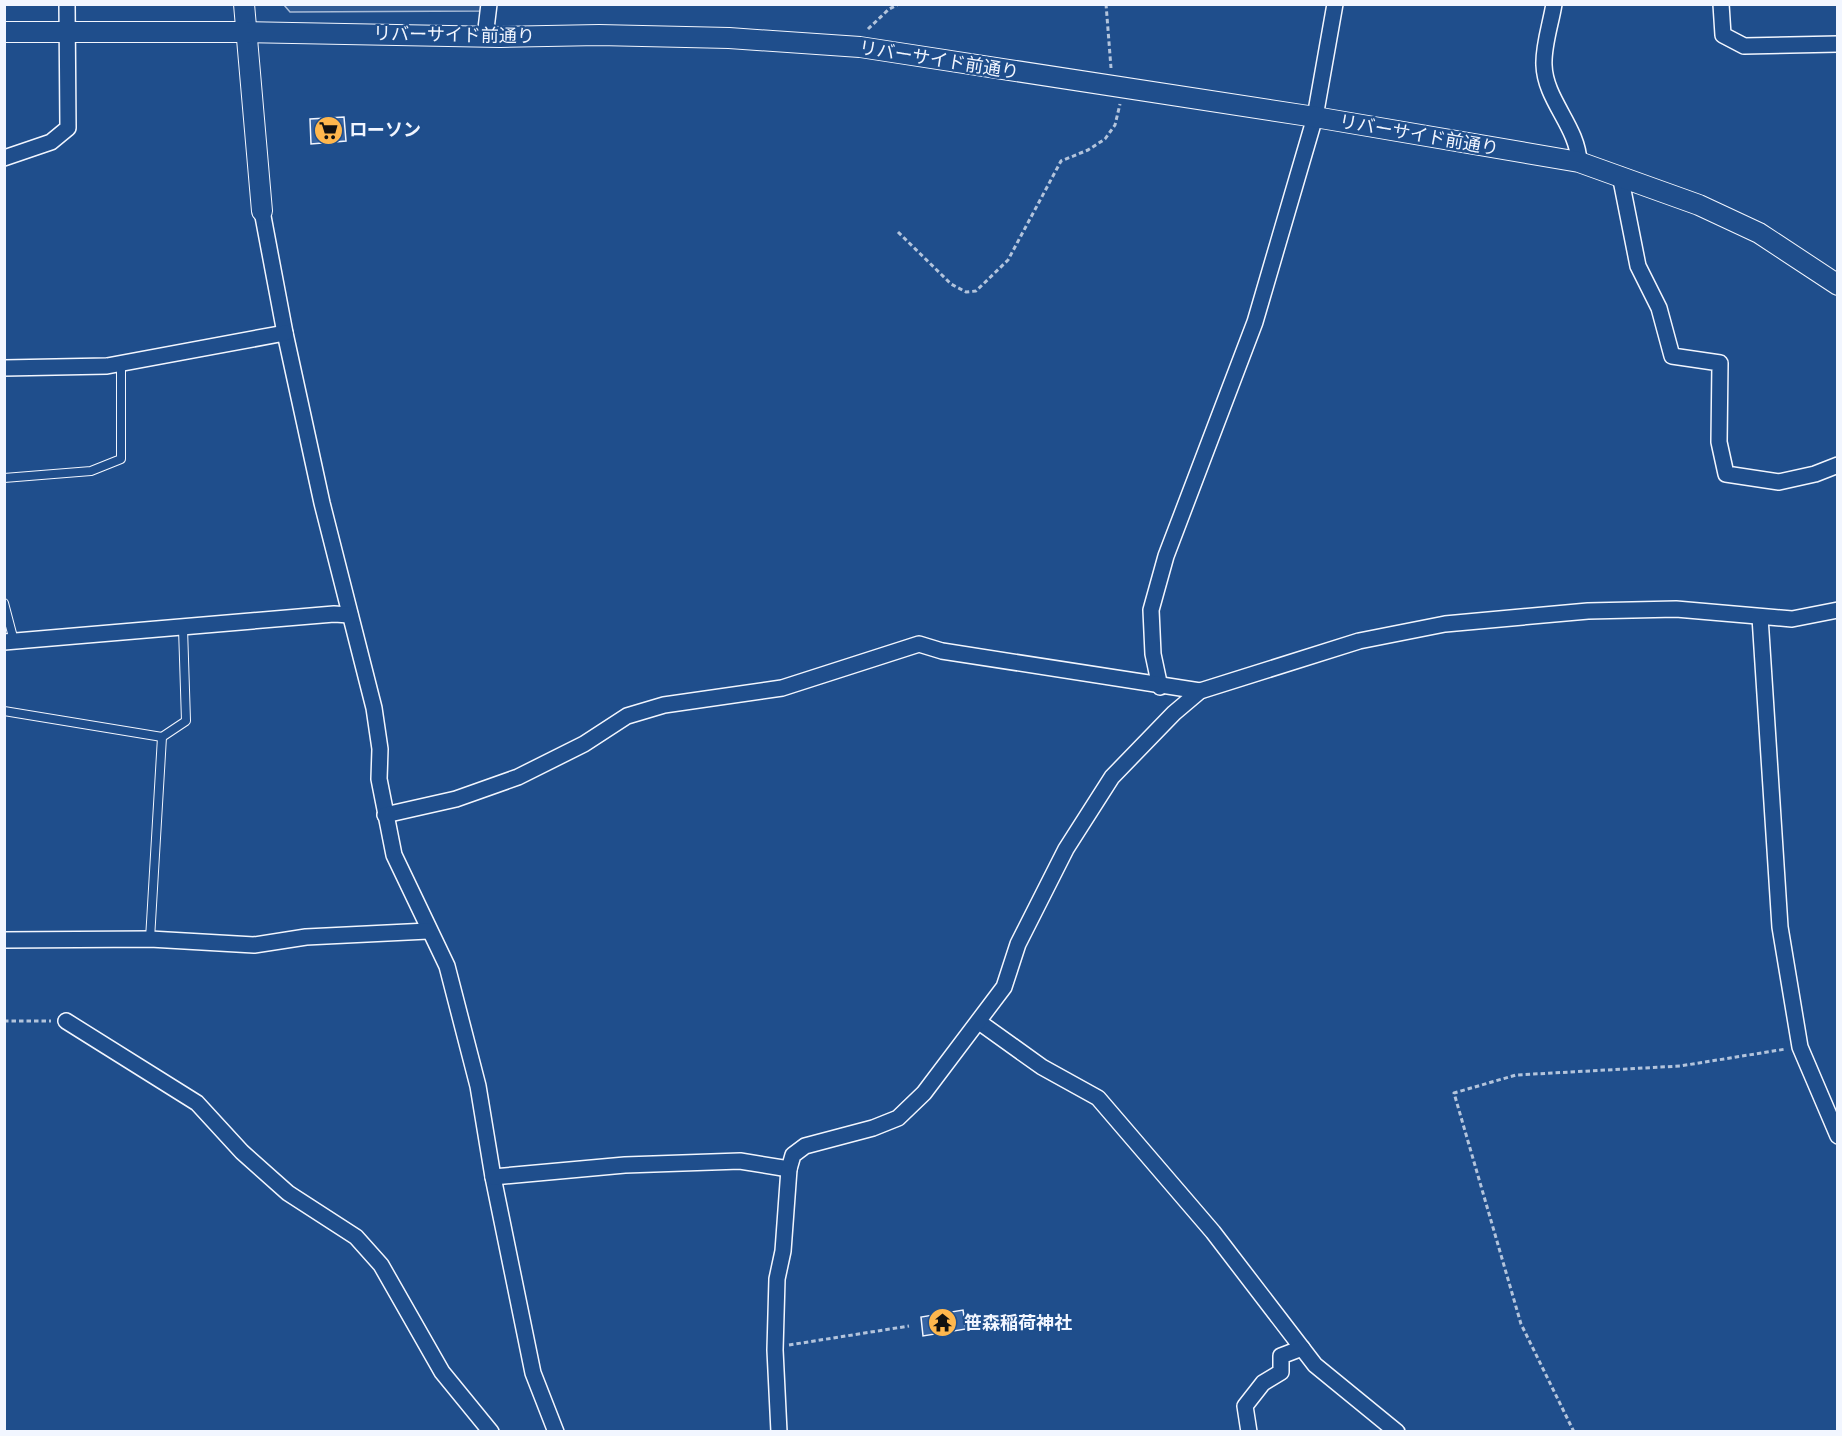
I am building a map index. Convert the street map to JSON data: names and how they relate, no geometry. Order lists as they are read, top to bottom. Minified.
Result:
{"streets":{"street":["リバーサイド前通り"]},"places":{"supermarket":["ローソン"],"temple":["笹森稲荷神社"]}}
